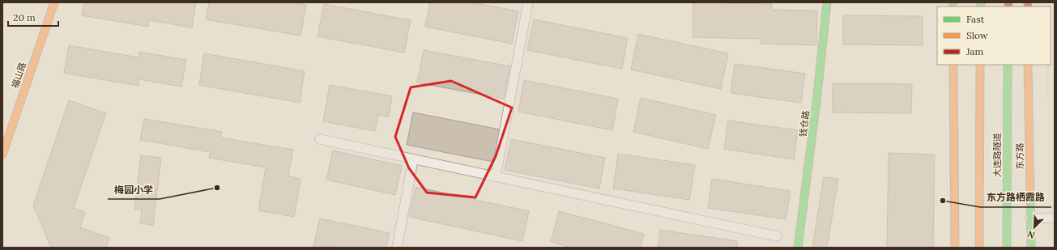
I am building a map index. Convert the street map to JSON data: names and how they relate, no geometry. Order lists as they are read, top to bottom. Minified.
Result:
{"streets":{"main road":["福山路","钱仓路","大连路隧道","东方路"]},"places":["梅园小学","东方路栖霞路"],"legend":["Fast","Slow","Jam"],"scale_bar":"20 m","north":"bottom left"}
